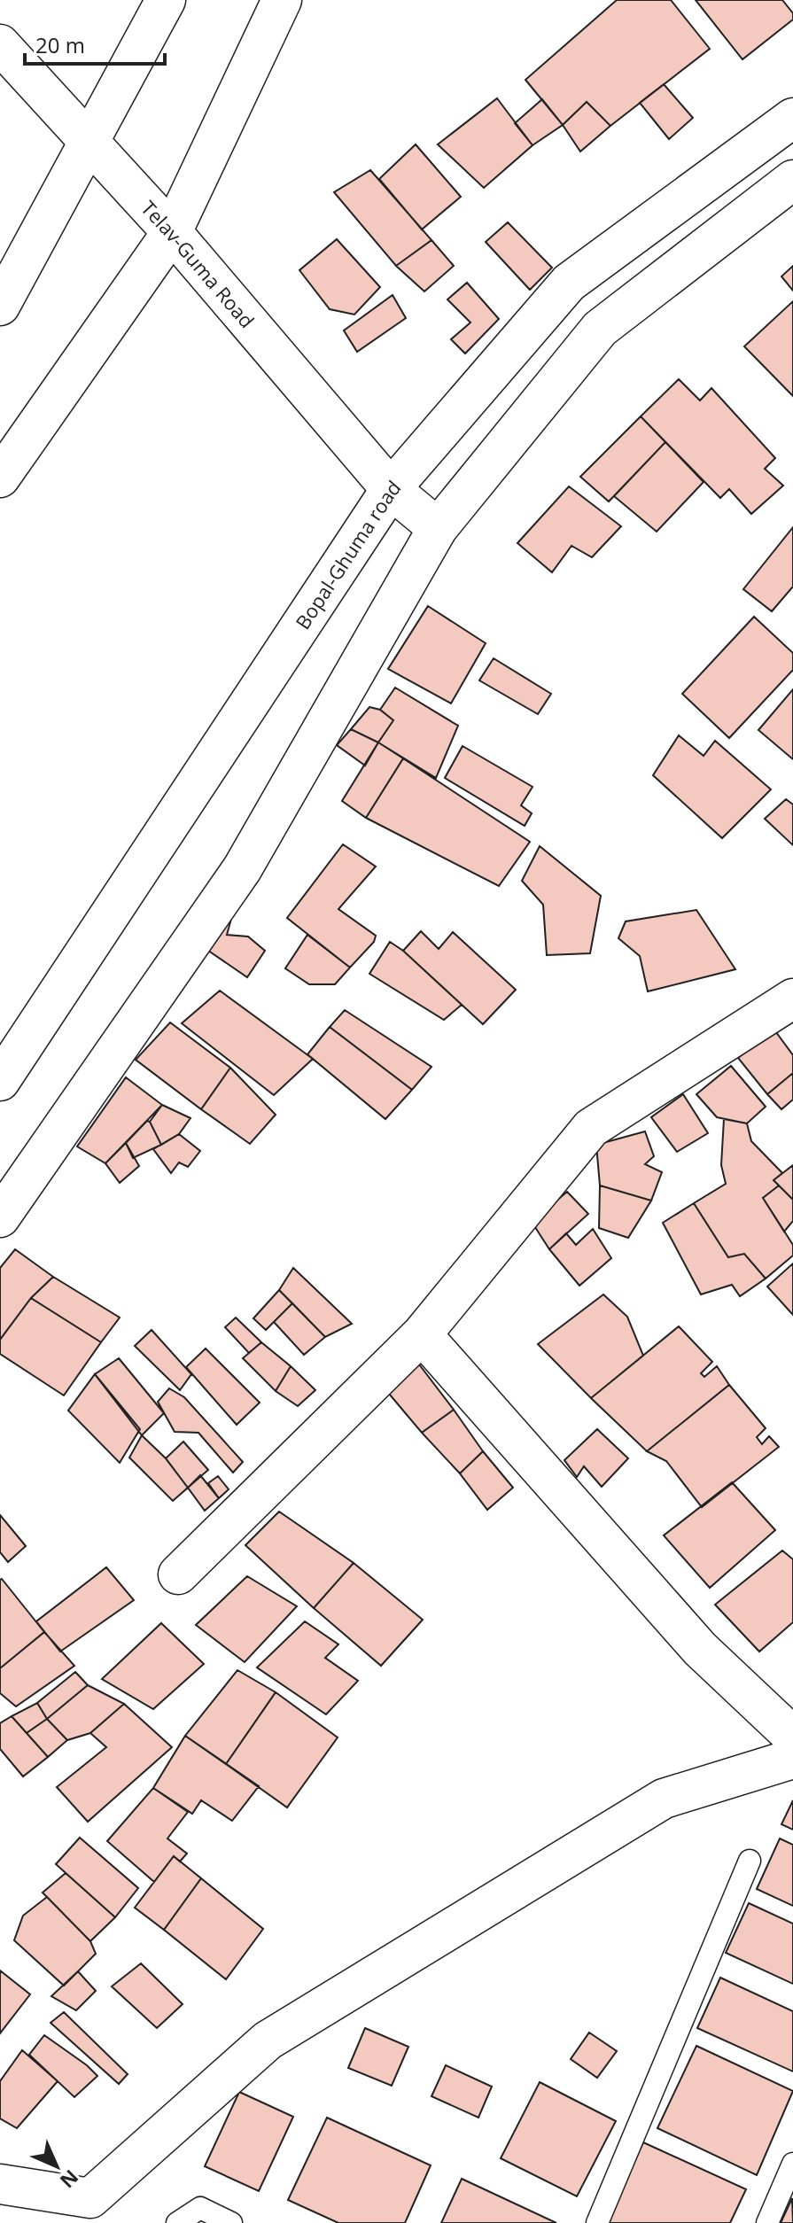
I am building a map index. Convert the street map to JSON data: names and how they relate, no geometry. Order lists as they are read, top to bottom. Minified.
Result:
{"streets":{"street":["Telav-Guma Road","Bopal-Ghuma road"]},"crossings":[["Telav-Guma Road","Bopal-Ghuma road"]],"scale_bar":"20 m","north":"bottom right"}
